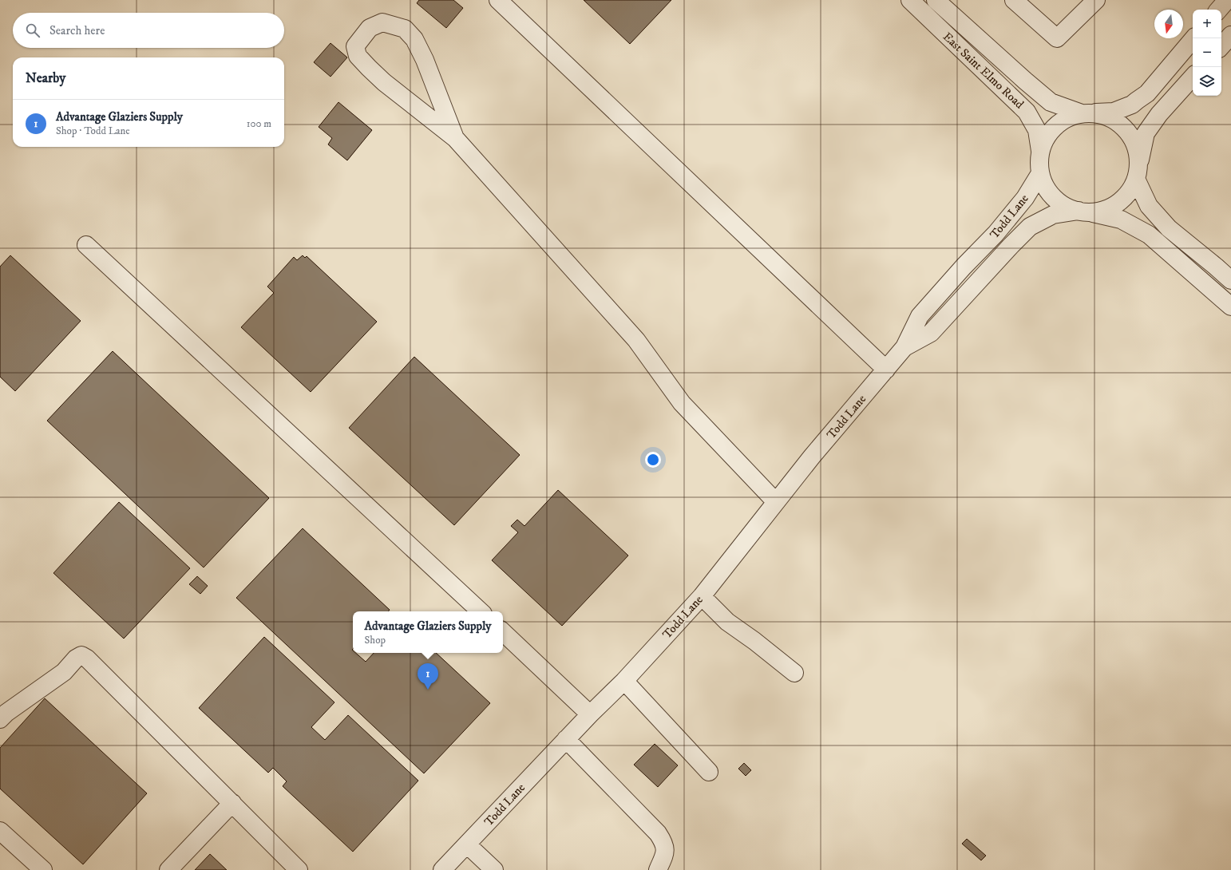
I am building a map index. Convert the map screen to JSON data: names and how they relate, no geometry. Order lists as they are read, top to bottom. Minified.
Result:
{"streets":{"street":["East Saint Elmo Road","Todd Lane"]},"crossings":[["East Saint Elmo Road","Todd Lane"]],"north":"bottom","page":{"map_buttons":["+","−"],"search":"Search here","heading":"Nearby","list":[{"mark":"1","name":"Advantage Glaziers Supply","note":"Shop · Todd Lane","value":"100 m"}],"popup":["Advantage Glaziers Supply","Shop"],"pins":"1"}}
